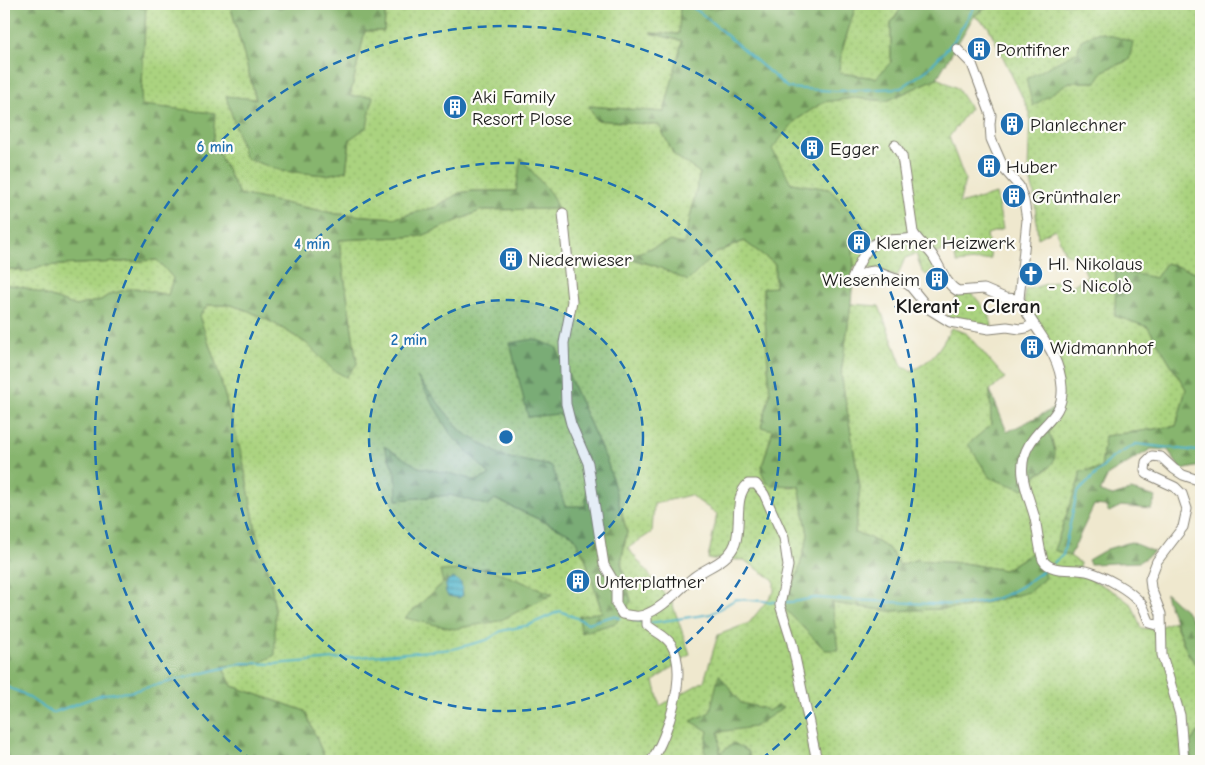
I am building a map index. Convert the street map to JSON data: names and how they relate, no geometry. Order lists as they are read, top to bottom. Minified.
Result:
{"districts":["Klerant - Cleran"],"places":{"building":["Pontifner","Aki Family Resort Plose","Planlechner","Egger","Huber","Grünthaler","Klerner Heizwerk","Niederwieser","Wiesenheim","Widmannhof","Unterplattner"],"church":["Hl. Nikolaus - S. Nicolò"]},"rings":["6 min","4 min","2 min"]}
